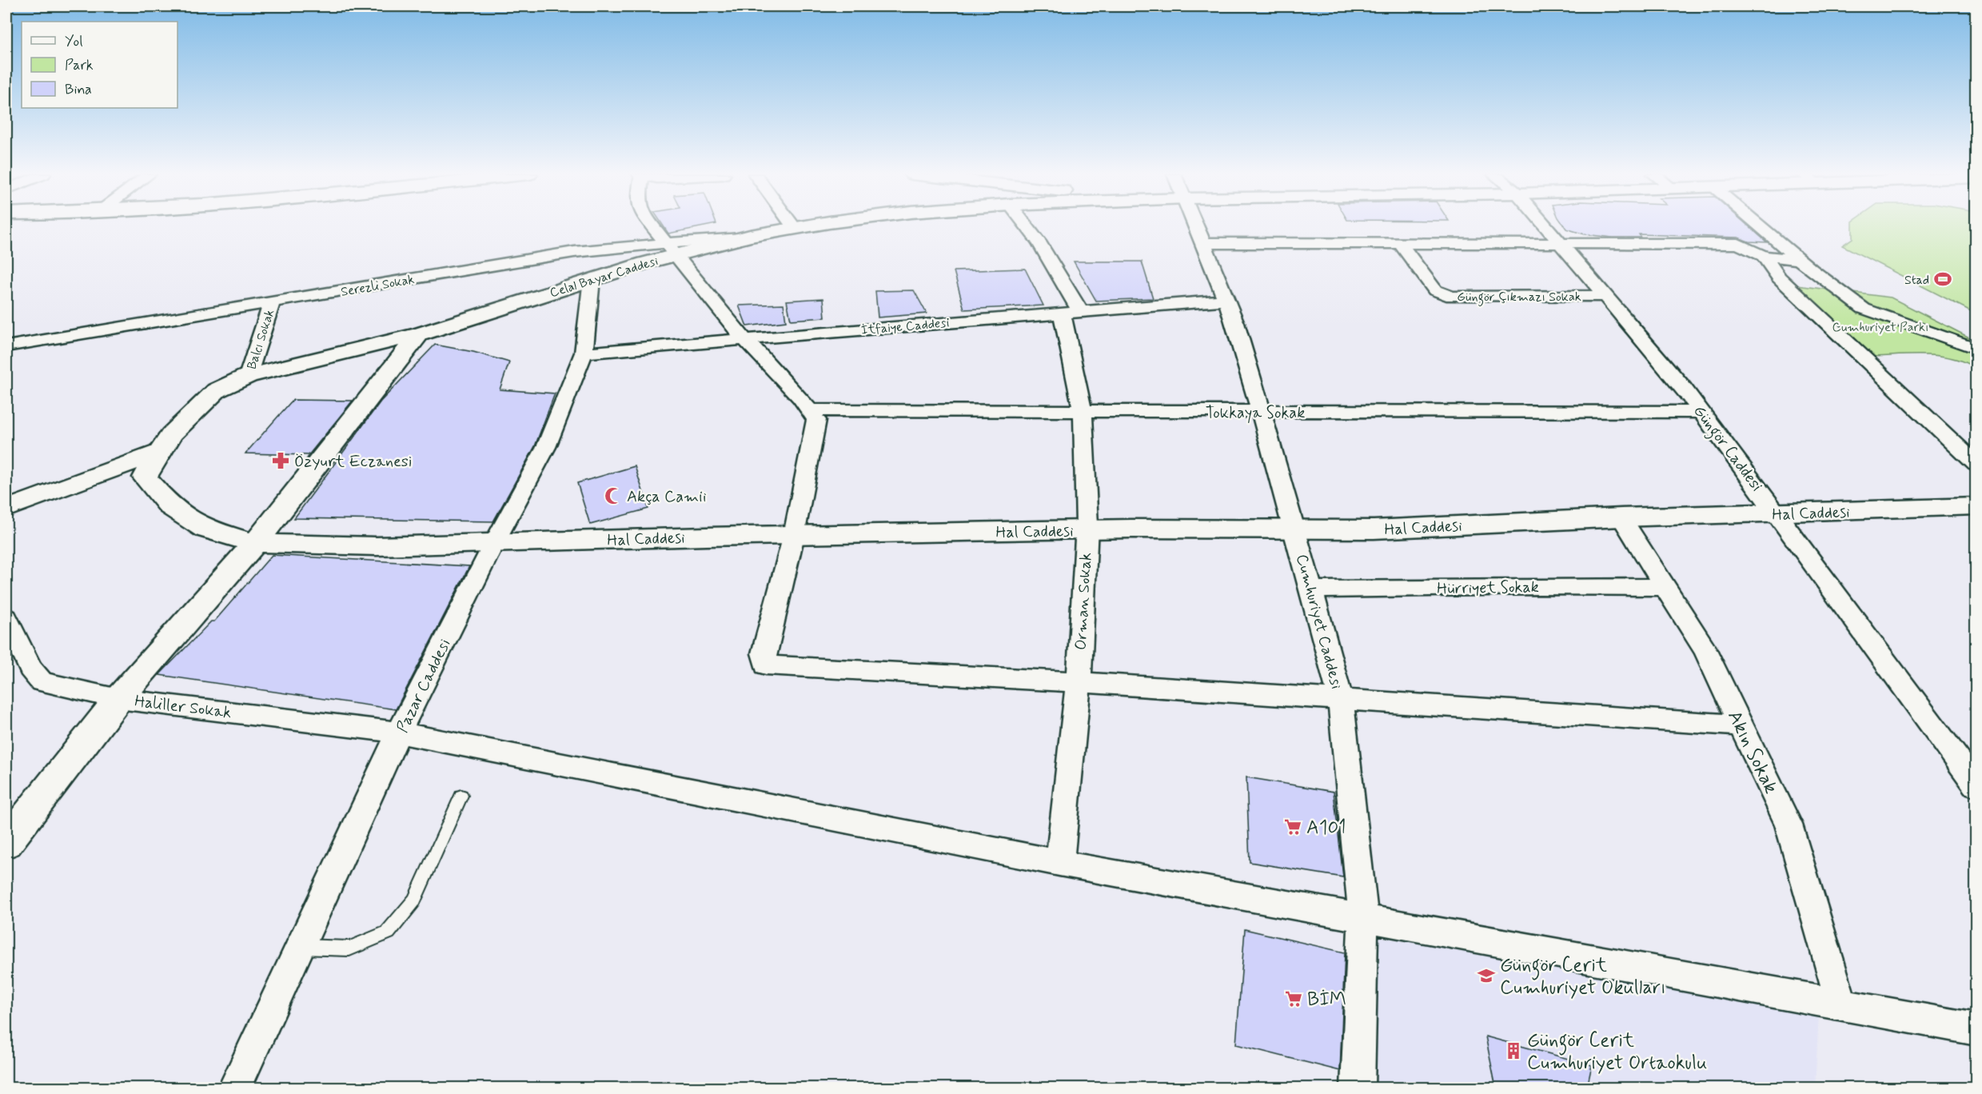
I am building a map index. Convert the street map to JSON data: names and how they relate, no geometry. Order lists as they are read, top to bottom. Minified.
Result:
{"streets":{"street":["Celal Bayar Caddesi","Serezli Sokak","Güngör Çıkmazı Sokak","İtfaiye Caddesi","Balcı Sokak","Tokkaya Sokak","Güngör Caddesi","Hal Caddesi","Hürriyet Sokak","Orman Sokak","Cumhuriyet Caddesi","Pazar Caddesi","Haliller Sokak","Akın Sokak"]},"crossings":[["Celal Bayar Caddesi","Serezli Sokak"],["Celal Bayar Caddesi","Balcı Sokak"],["Celal Bayar Caddesi","Hal Caddesi"],["Celal Bayar Caddesi","Pazar Caddesi"],["Serezli Sokak","Balcı Sokak"],["Güngör Çıkmazı Sokak","Güngör Caddesi"],["İtfaiye Caddesi","Orman Sokak"],["İtfaiye Caddesi","Cumhuriyet Caddesi"],["İtfaiye Caddesi","Pazar Caddesi"],["Tokkaya Sokak","Güngör Caddesi"],["Tokkaya Sokak","Orman Sokak"],["Tokkaya Sokak","Cumhuriyet Caddesi"],["Güngör Caddesi","Hal Caddesi"],["Hal Caddesi","Orman Sokak"],["Hal Caddesi","Cumhuriyet Caddesi"],["Hal Caddesi","Pazar Caddesi"],["Hal Caddesi","Akın Sokak"],["Hürriyet Sokak","Cumhuriyet Caddesi"],["Hürriyet Sokak","Akın Sokak"],["Orman Sokak","Haliller Sokak"],["Cumhuriyet Caddesi","Haliller Sokak"],["Pazar Caddesi","Haliller Sokak"],["Haliller Sokak","Akın Sokak"]],"parks":["Cumhuriyet Parkı"],"places":{"sports":["Stad"],"pharmacy":["Özyurt Eczanesi"],"mosque":["Akça Camii"],"supermarket":["A101","BİM"],"school or university":["Güngör Cerit Cumhuriyet Okulları"],"building":["Güngör Cerit Cumhuriyet Ortaokulu"]},"legend":["Yol","Park","Bina"]}
